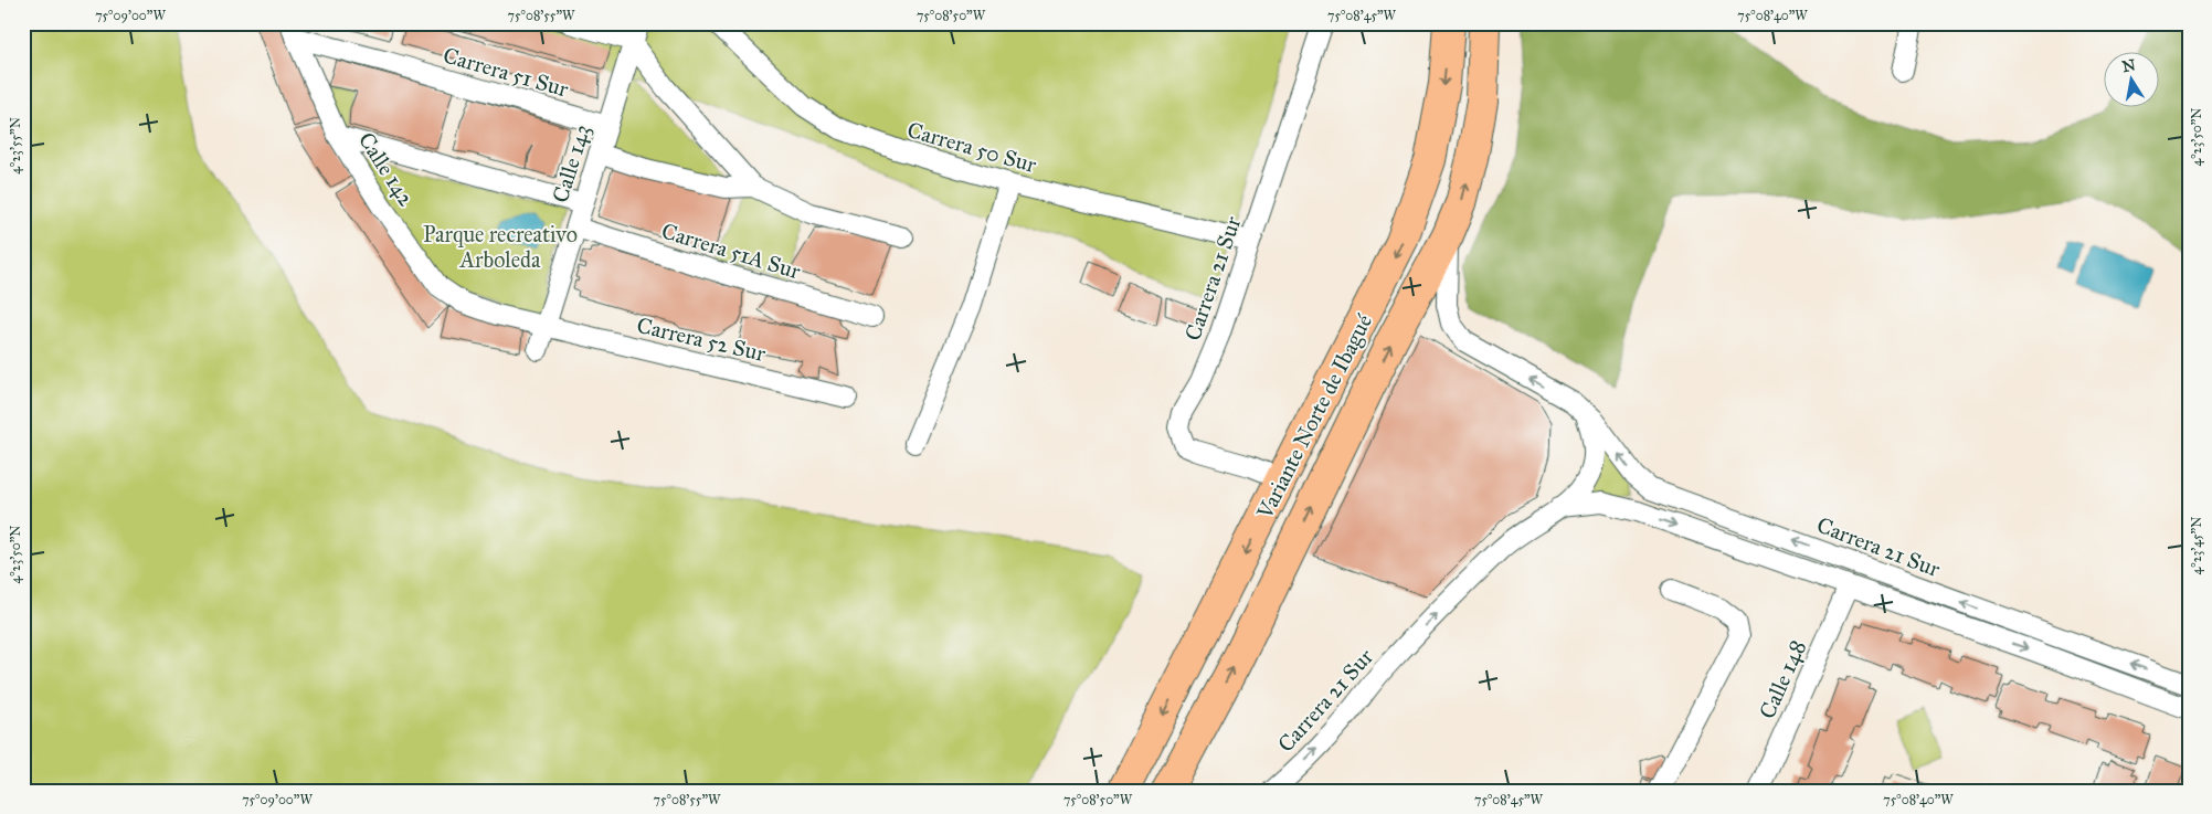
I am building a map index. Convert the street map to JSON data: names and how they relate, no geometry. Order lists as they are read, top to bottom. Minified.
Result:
{"streets":{"highway":["Variante Norte de Ibagué"],"street":["Carrera 51 Sur","Carrera 50 Sur","Calle 143","Calle 142","Carrera 51A Sur","Carrera 21 Sur","Carrera 52 Sur","Calle 148"]},"crossings":[["Carrera 51 Sur","Calle 143"],["Carrera 51 Sur","Calle 142"],["Carrera 50 Sur","Carrera 21 Sur"],["Calle 143","Calle 142"],["Calle 143","Carrera 51A Sur"],["Calle 143","Carrera 52 Sur"],["Calle 142","Carrera 52 Sur"],["Carrera 21 Sur","Variante Norte de Ibagué"],["Carrera 21 Sur","Calle 148"]],"parks":["Parque recreativo Arboleda"],"north":"top","coordinates":["75°09'00\"W","75°08'55\"W","75°08'50\"W","75°08'45\"W","75°08'40\"W","4°23'50\"N","4°23'55\"N","4°23'45\"N"]}
